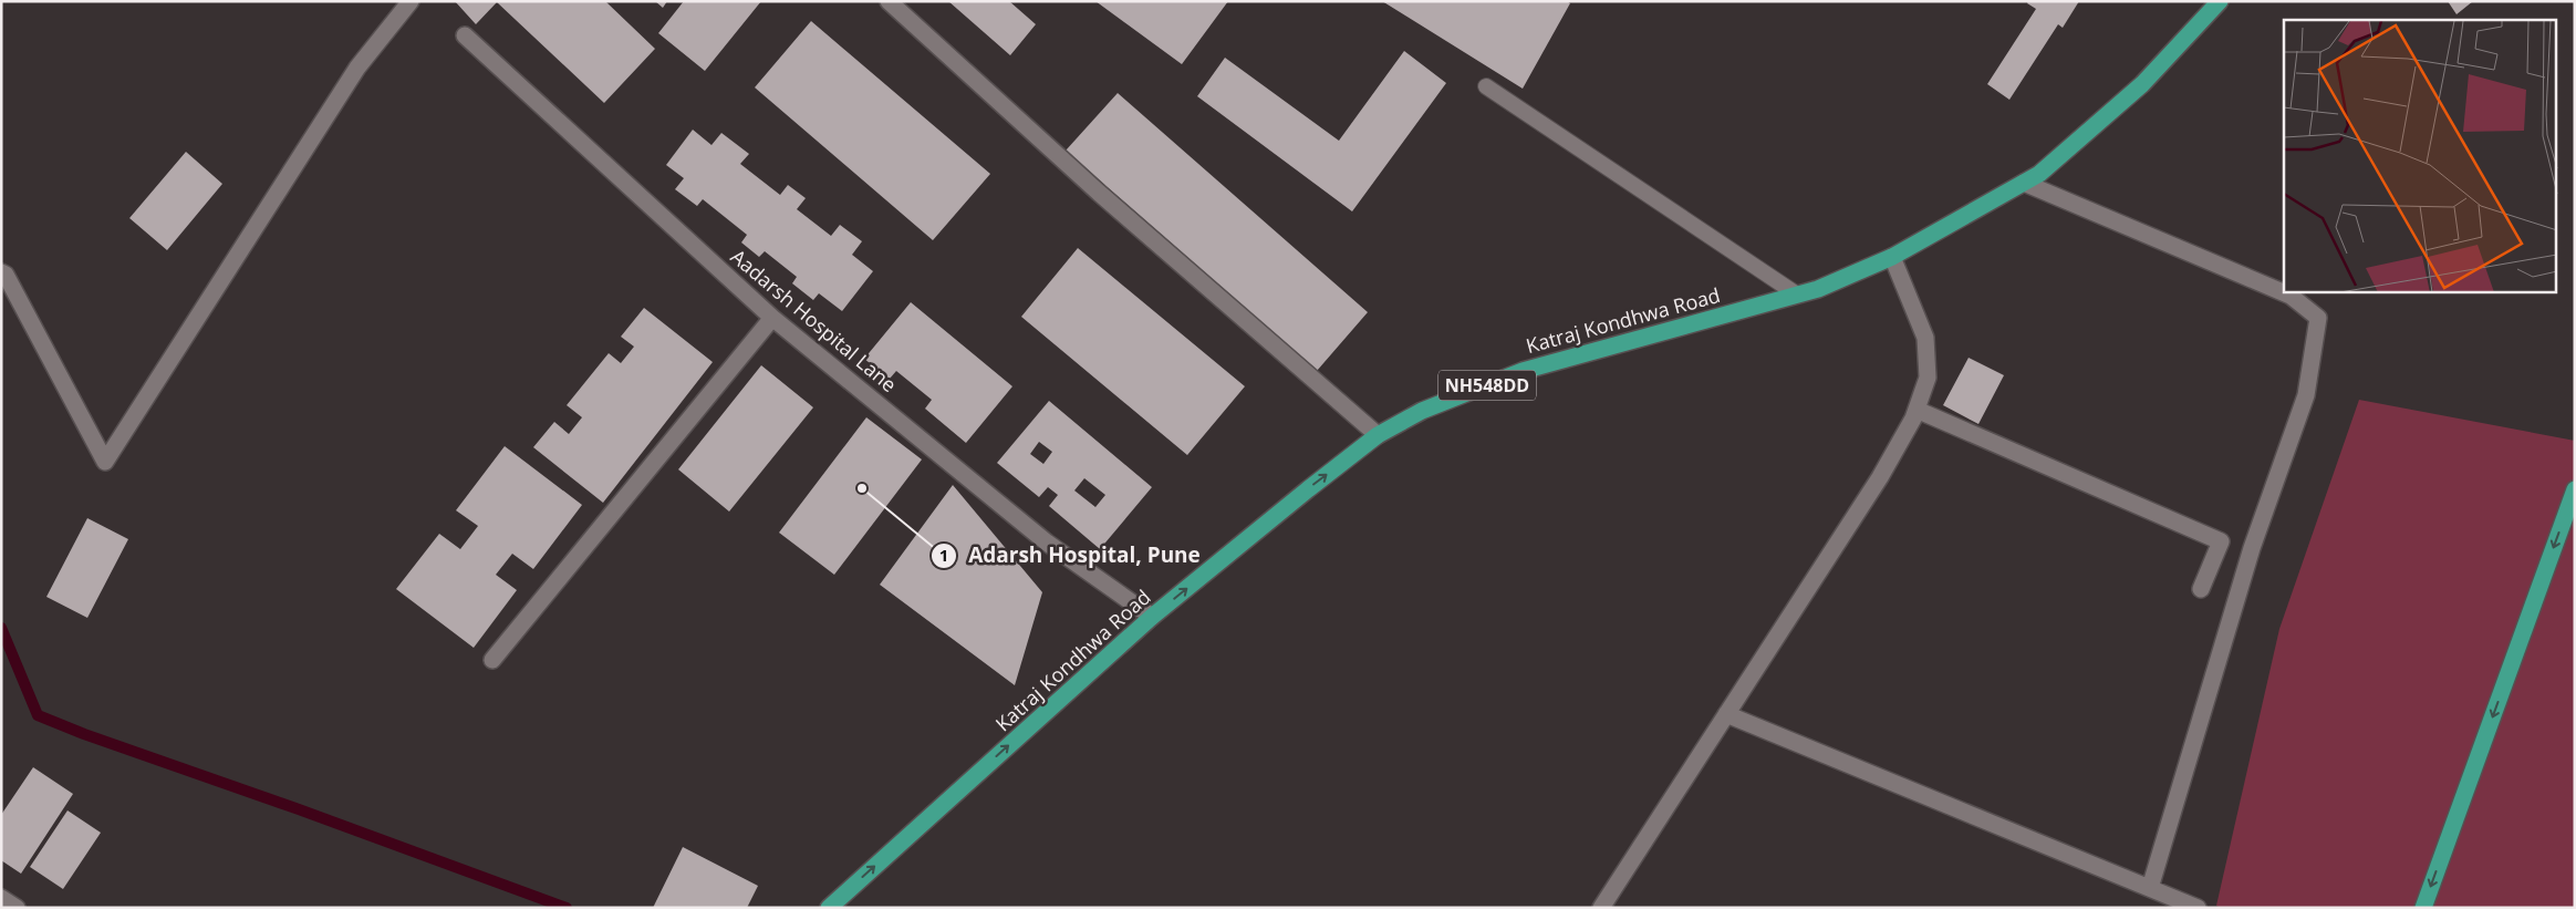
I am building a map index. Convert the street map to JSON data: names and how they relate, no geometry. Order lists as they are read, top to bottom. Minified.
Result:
{"streets":{"highway":["Katraj Kondhwa Road","NH548DD"],"street":["Aadarsh Hospital Lane"]},"crossings":[["Aadarsh Hospital Lane","Katraj Kondhwa Road"]],"one_way":["Katraj Kondhwa Road"],"places":["Adarsh Hospital, Pune"]}
